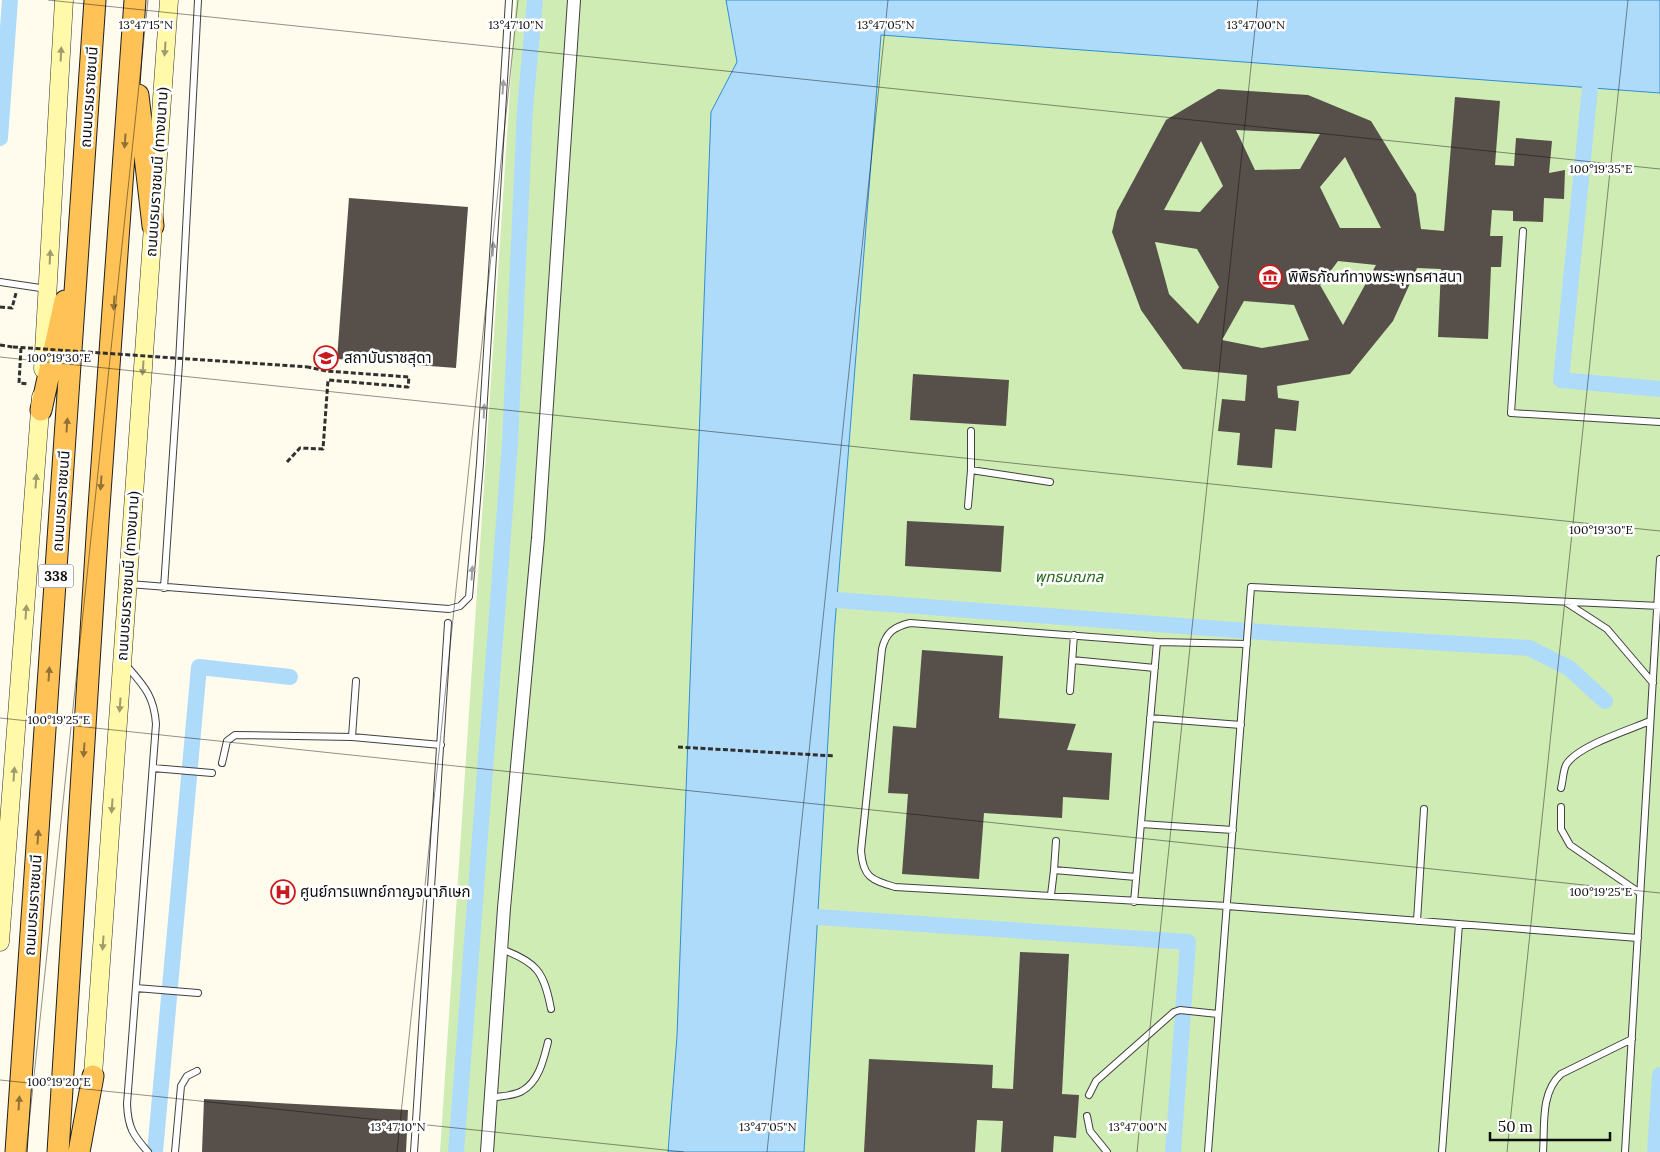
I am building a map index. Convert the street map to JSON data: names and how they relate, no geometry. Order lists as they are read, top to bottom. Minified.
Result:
{"streets":{"highway":["ถนนบรมราชชนนี","338"],"main road":["ถนนบรมราชชนนี (ทางขนาน)"]},"parks":["พุทธมณฑล"],"places":{"museum":["พิพิธภัณฑ์ทางพระพุทธศาสนา"],"school or university":["สถาบันราชสุดา"],"hospital":["ศูนย์การแพทย์กาญจนาภิเษก"]},"scale_bar":"50 m","coordinates":["13°47'15\"N","13°47'10\"N","13°47'05\"N","13°47'00\"N","100°19'35\"E","100°19'30\"E","100°19'25\"E","100°19'20\"E"]}
